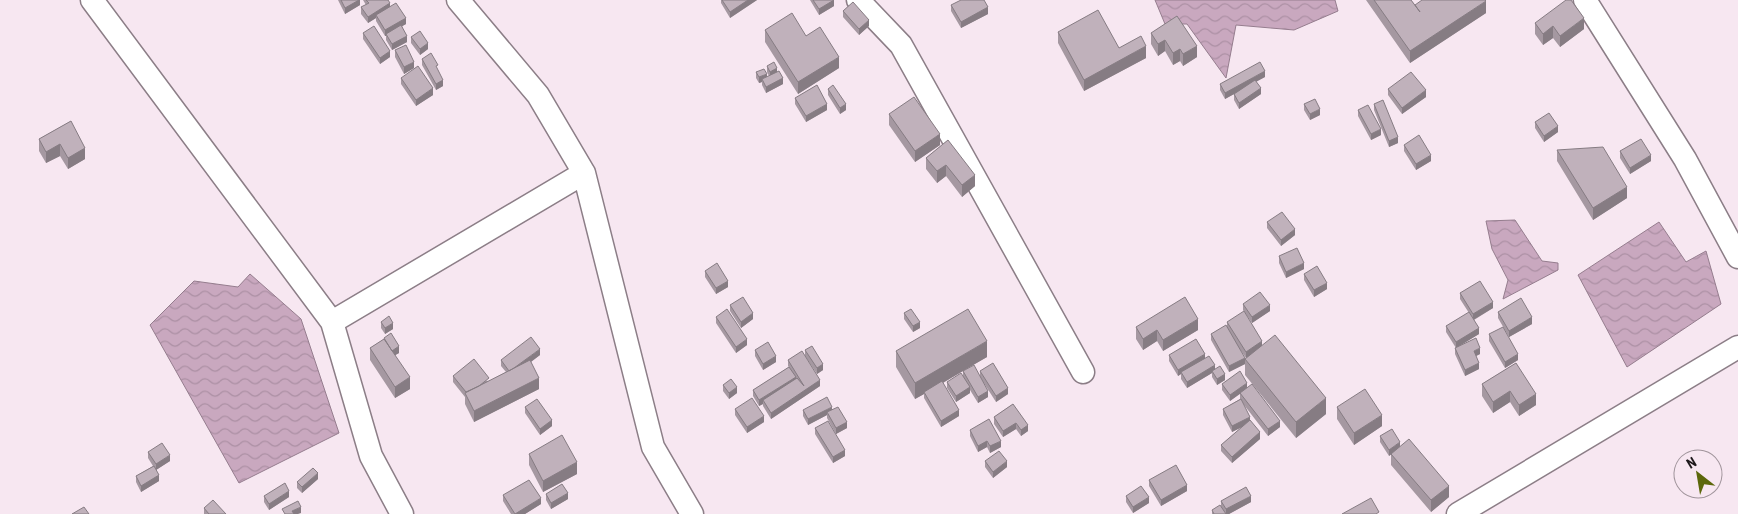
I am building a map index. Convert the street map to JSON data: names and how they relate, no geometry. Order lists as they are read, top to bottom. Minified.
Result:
{"north":"top left"}
